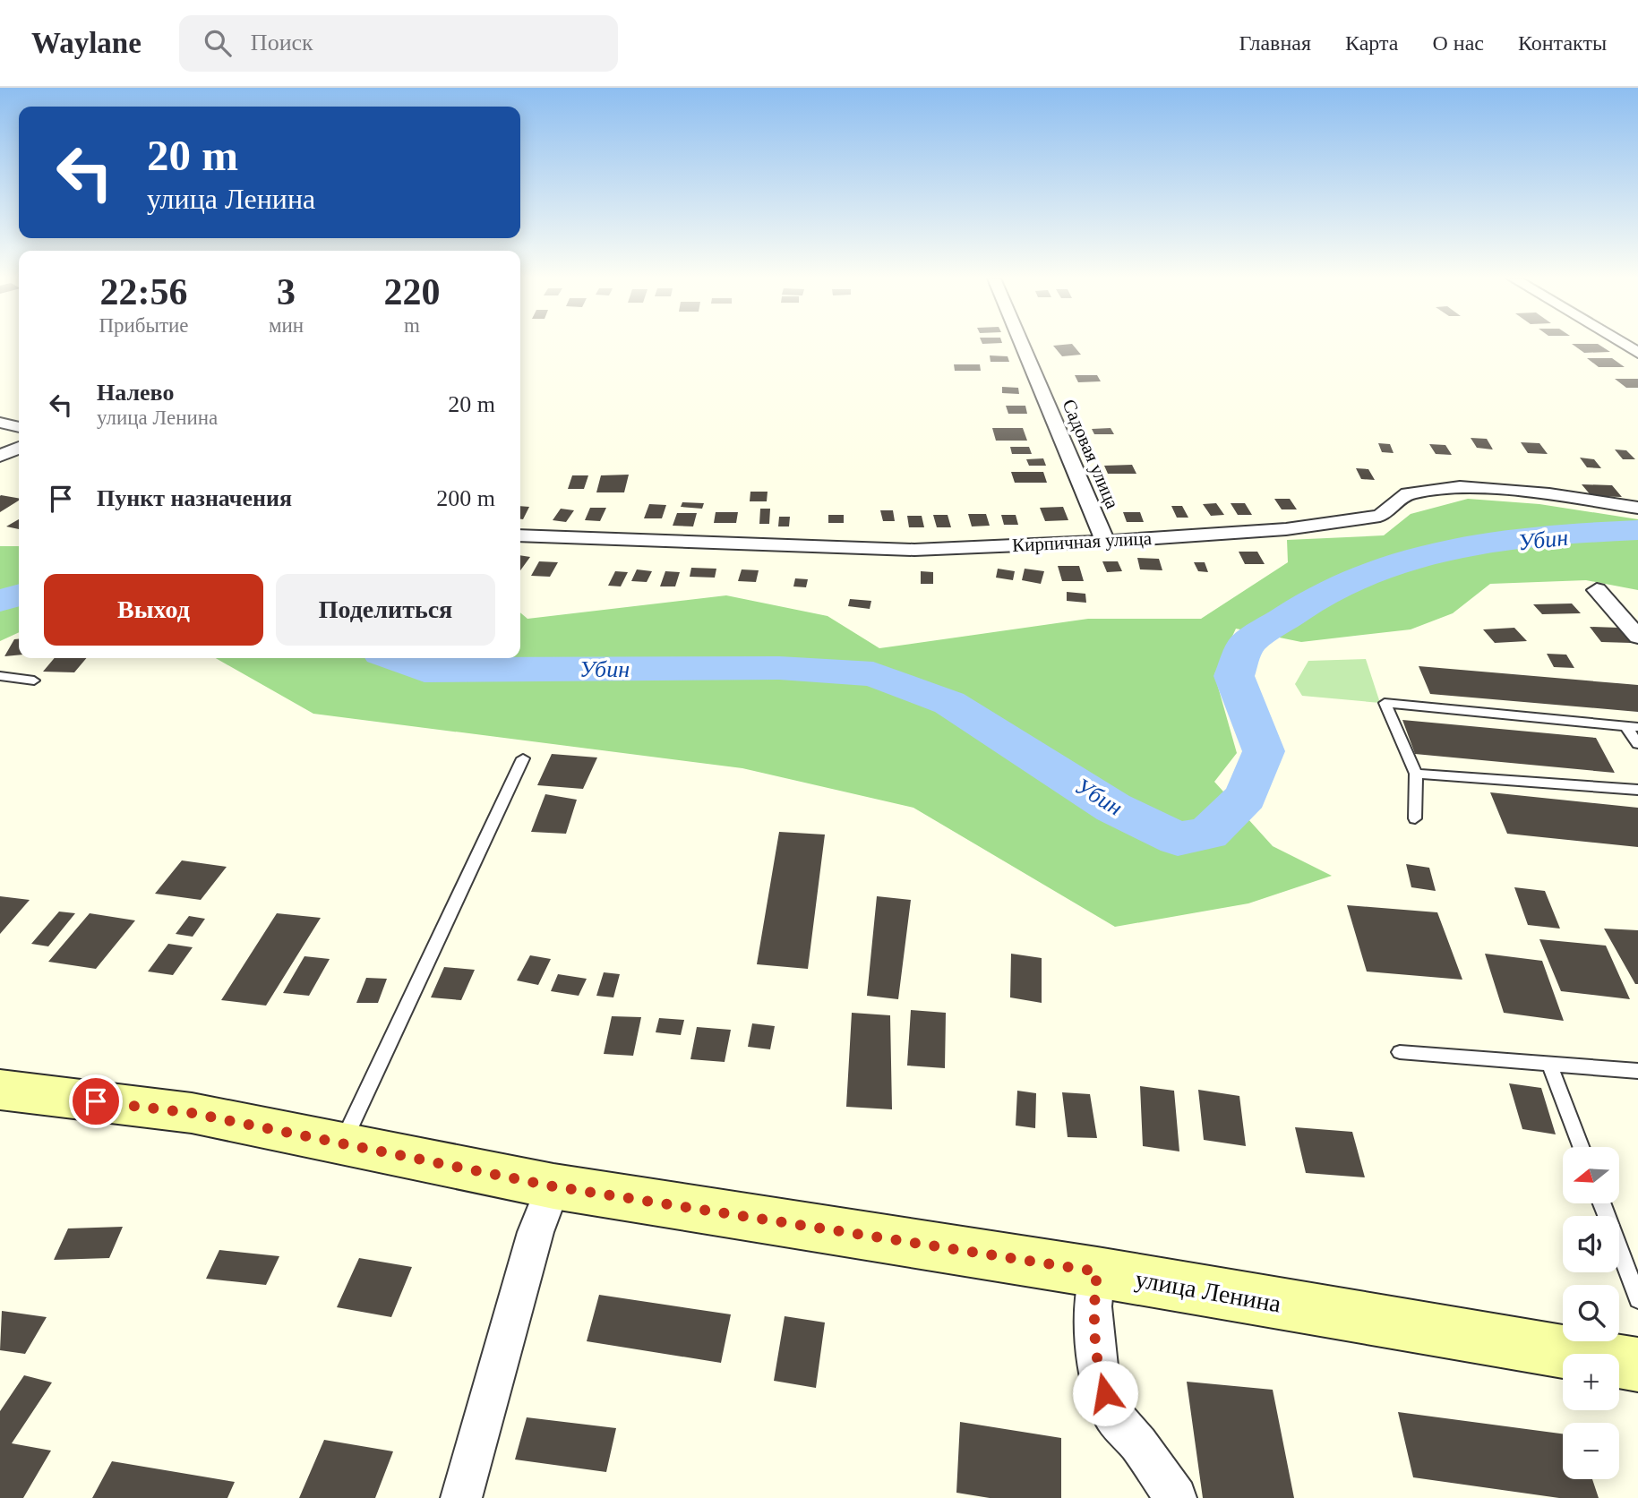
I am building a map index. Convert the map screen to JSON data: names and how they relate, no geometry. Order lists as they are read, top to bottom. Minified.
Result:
{"streets":{"street":["Садовая улица","Кирпичная улица","улица Ленина"]},"crossings":[["Садовая улица","Кирпичная улица"]],"water":["Убин"],"north":"left","page":{"header":"Waylane","search":"Поиск","nav":["Главная","Карта","О нас","Контакты"],"turn":["20 m","улица Ленина"],"eta":["22:56","Прибытие","3","мин","220","m"],"list":[{"name":"Налево","note":"улица Ленина","value":"20 m"},{"name":"Пункт назначения","value":"200 m"}],"buttons":["Выход","Поделиться"],"map_buttons":["+","−"]}}
